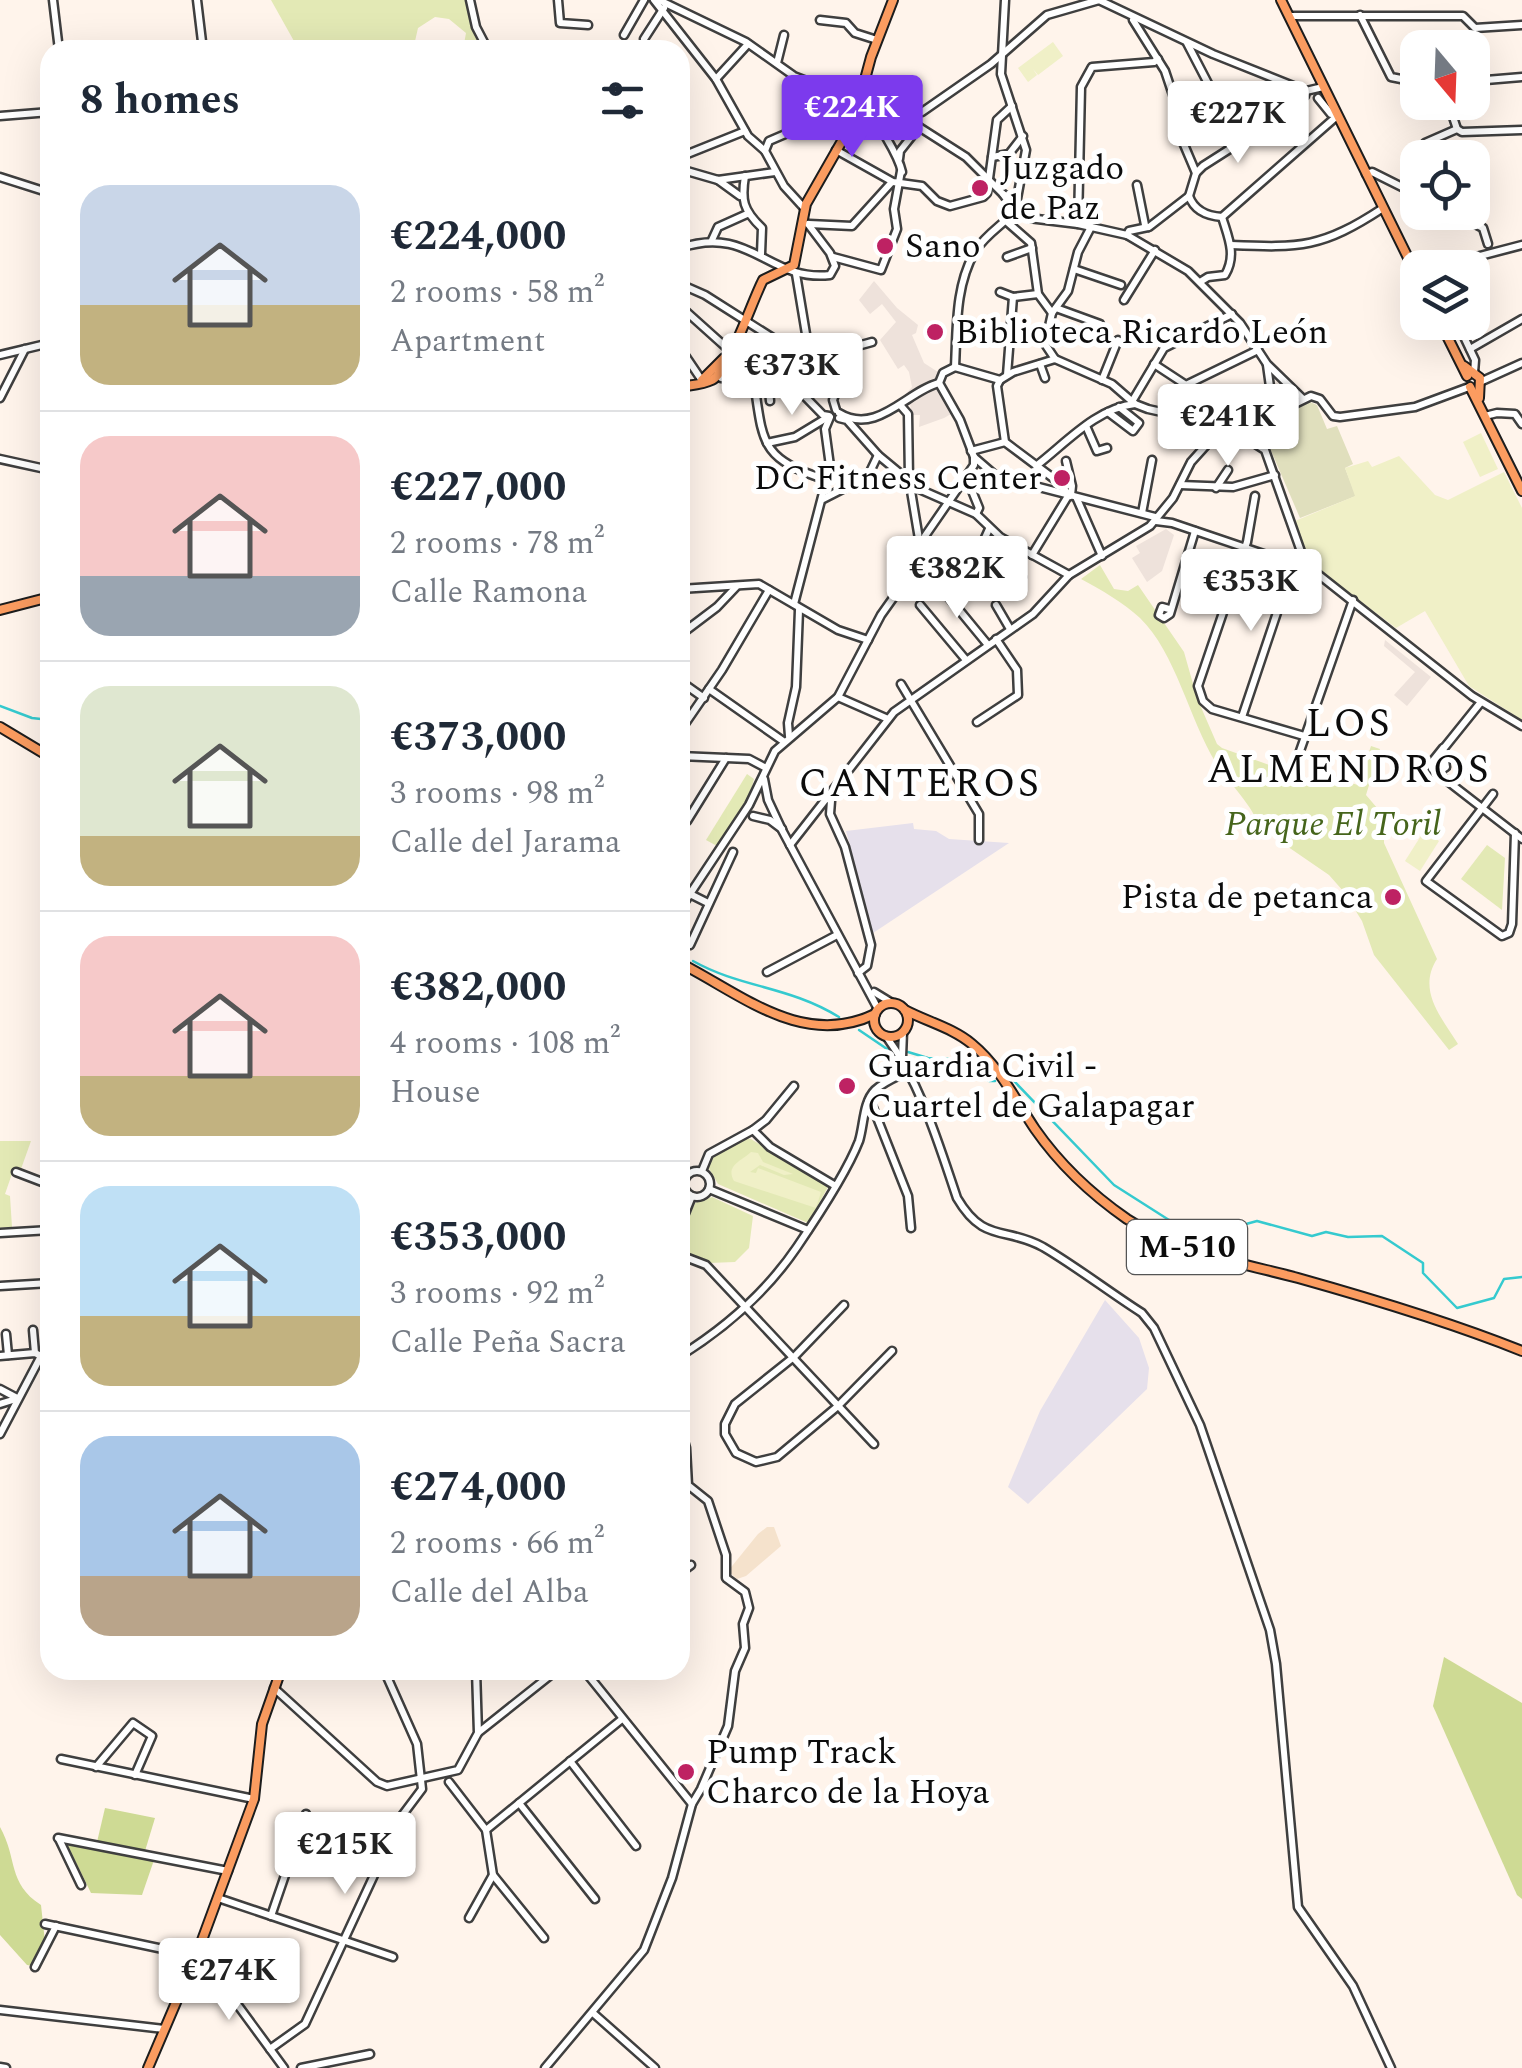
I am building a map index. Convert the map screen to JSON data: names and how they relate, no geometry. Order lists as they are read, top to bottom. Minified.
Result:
{"streets":{"main road":["M-510"]},"districts":["LOS ALMENDROS","CANTEROS"],"parks":["Parque El Toril"],"places":["Juzgado de Paz","Sano","Biblioteca Ricardo León","DC Fitness Center","Pista de petanca","Guardia Civil - Cuartel de Galapagar","Pump Track Charco de la Hoya"],"north":"bottom","page":{"heading":"8 homes","price":["€224K","€227K","€373K","€241K","€382K","€353K","€215K","€274K"],"list":[{"name":"€224,000","note":"2 rooms · 58 m² · Apartment"},{"name":"€227,000","note":"2 rooms · 78 m² · Calle Ramona"},{"name":"€373,000","note":"3 rooms · 98 m² · Calle del Jarama"},{"name":"€382,000","note":"4 rooms · 108 m² · House"},{"name":"€353,000","note":"3 rooms · 92 m² · Calle Peña Sacra"},{"name":"€274,000","note":"2 rooms · 66 m² · Calle del Alba"}]}}
